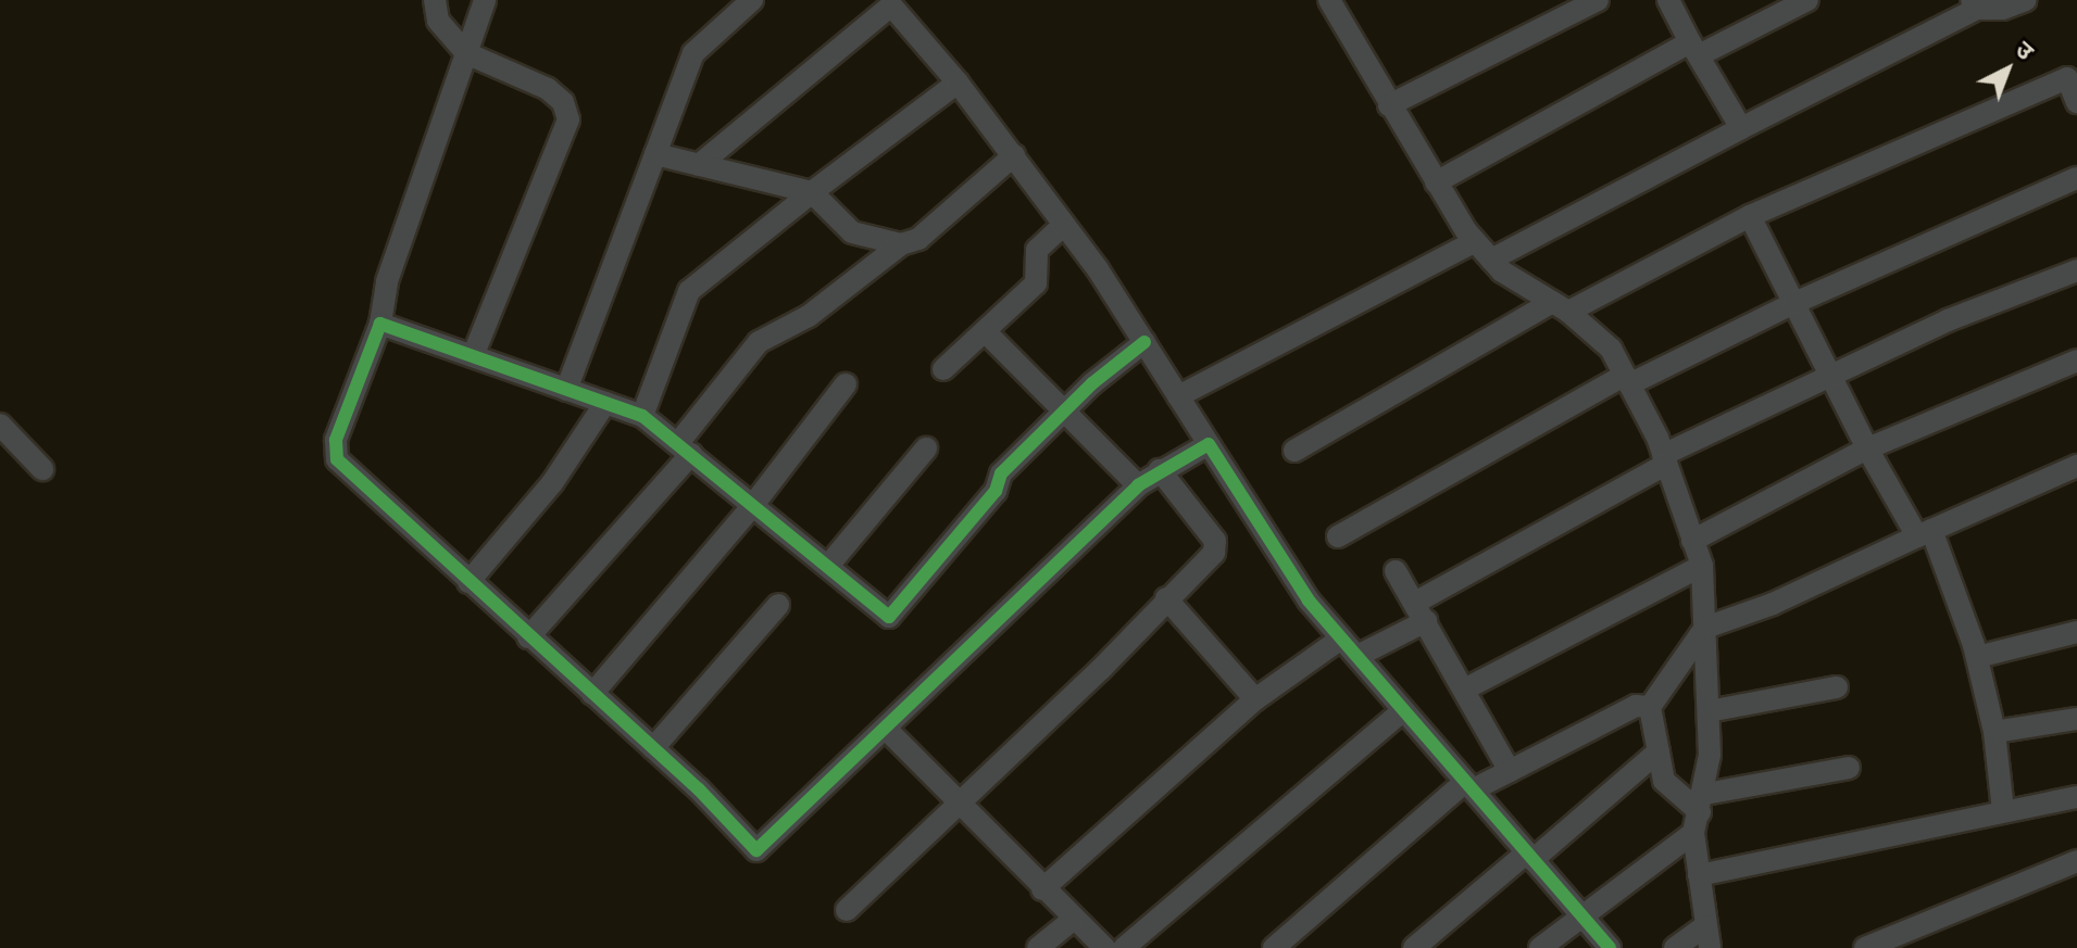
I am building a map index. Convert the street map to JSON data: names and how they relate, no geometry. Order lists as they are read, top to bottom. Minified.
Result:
{"north":"top right"}
